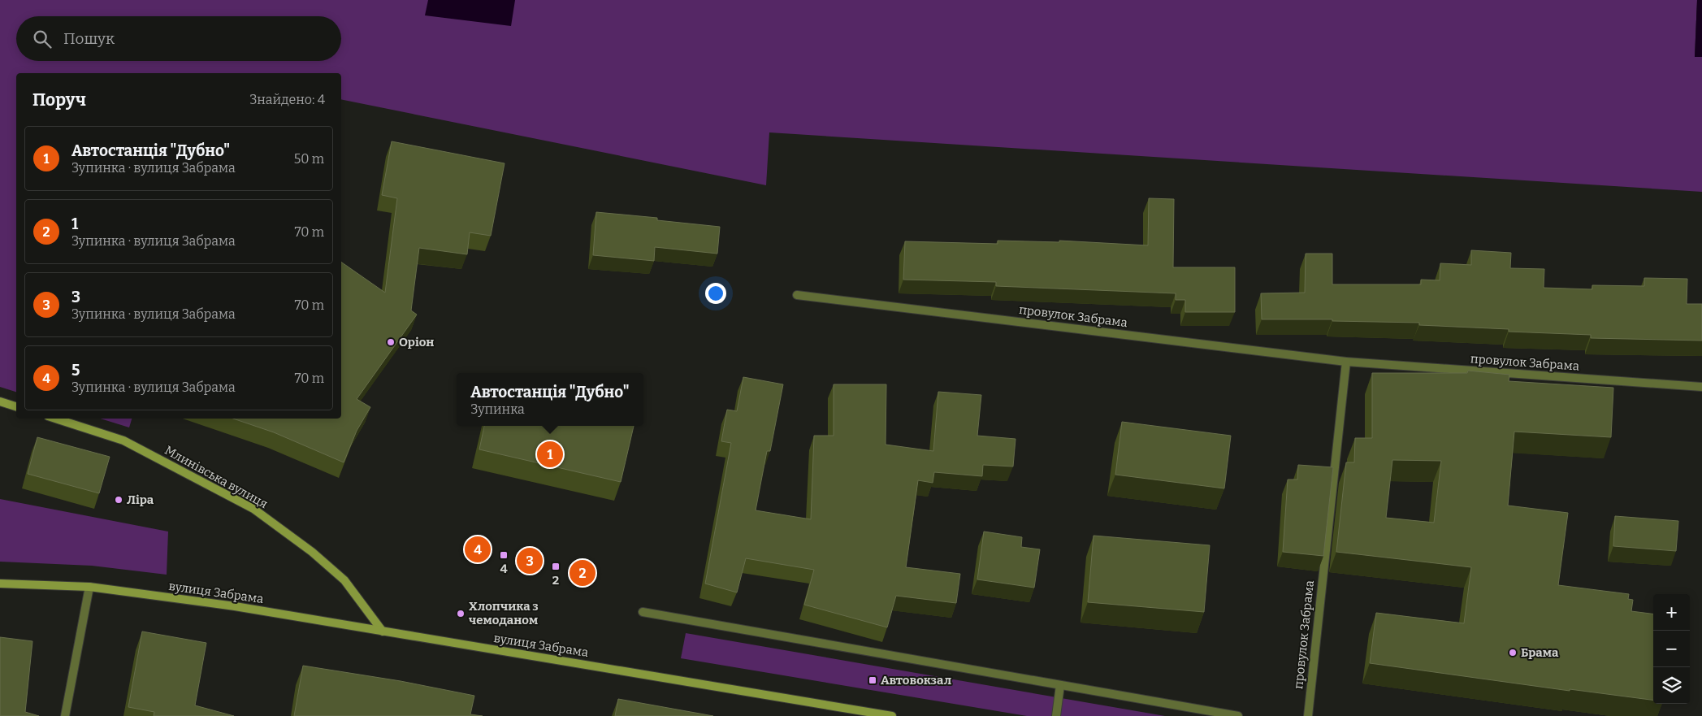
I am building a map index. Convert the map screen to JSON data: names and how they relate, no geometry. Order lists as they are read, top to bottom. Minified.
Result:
{"streets":{"main road":["Млинівська вулиця","вулиця Забрама"],"street":["провулок Забрама"]},"crossings":[["Млинівська вулиця","вулиця Забрама"]],"places":{"other":["Оріон","Ліра","Хлопчика з чемоданом","Брама"],"transit":["4","2","Автовокзал"]},"page":{"search":"Пошук","heading":["Поруч","Знайдено: 4"],"list":[{"mark":"1","name":"Автостанція \"Дубно\"","note":"Зупинка · вулиця Забрама","value":"50 m"},{"mark":"2","name":"1","note":"Зупинка · вулиця Забрама","value":"70 m"},{"mark":"3","name":"3","note":"Зупинка · вулиця Забрама","value":"70 m"},{"mark":"4","name":"5","note":"Зупинка · вулиця Забрама","value":"70 m"}],"popup":["Автостанція \"Дубно\"","Зупинка"],"pins":["1","4","3","2"],"map_buttons":["+","−"]}}
